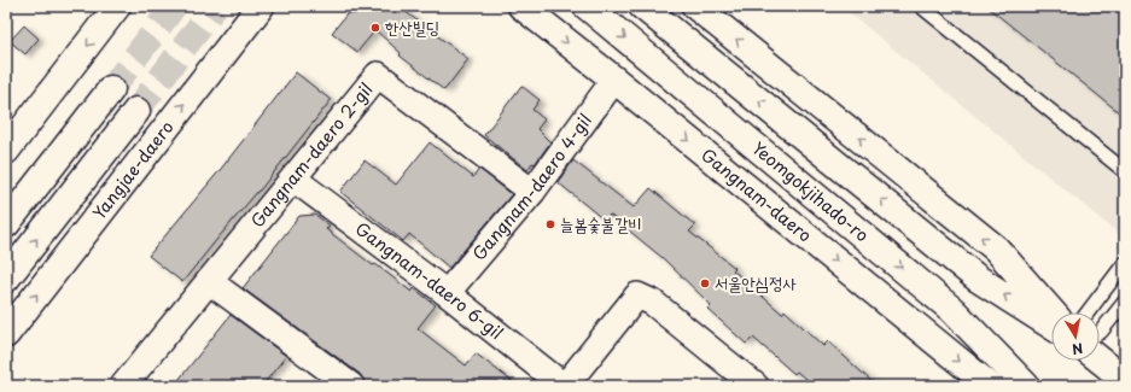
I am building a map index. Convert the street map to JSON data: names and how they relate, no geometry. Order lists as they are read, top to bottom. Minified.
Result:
{"streets":{"main road":["Yangjae-daero","Yeomgokjihado-ro","Gangnam-daero"],"street":["Gangnam-daero 2-gil","Gangnam-daero 4-gil","Gangnam-daero 6-gil"]},"crossings":[["Gangnam-daero 2-gil","Gangnam-daero 4-gil"],["Gangnam-daero 2-gil","Gangnam-daero 6-gil"],["Gangnam-daero 4-gil","Gangnam-daero"],["Gangnam-daero 4-gil","Gangnam-daero 6-gil"]],"places":["한산빌딩","늘봄숯불갈비","서울안심정사"],"north":"bottom"}
